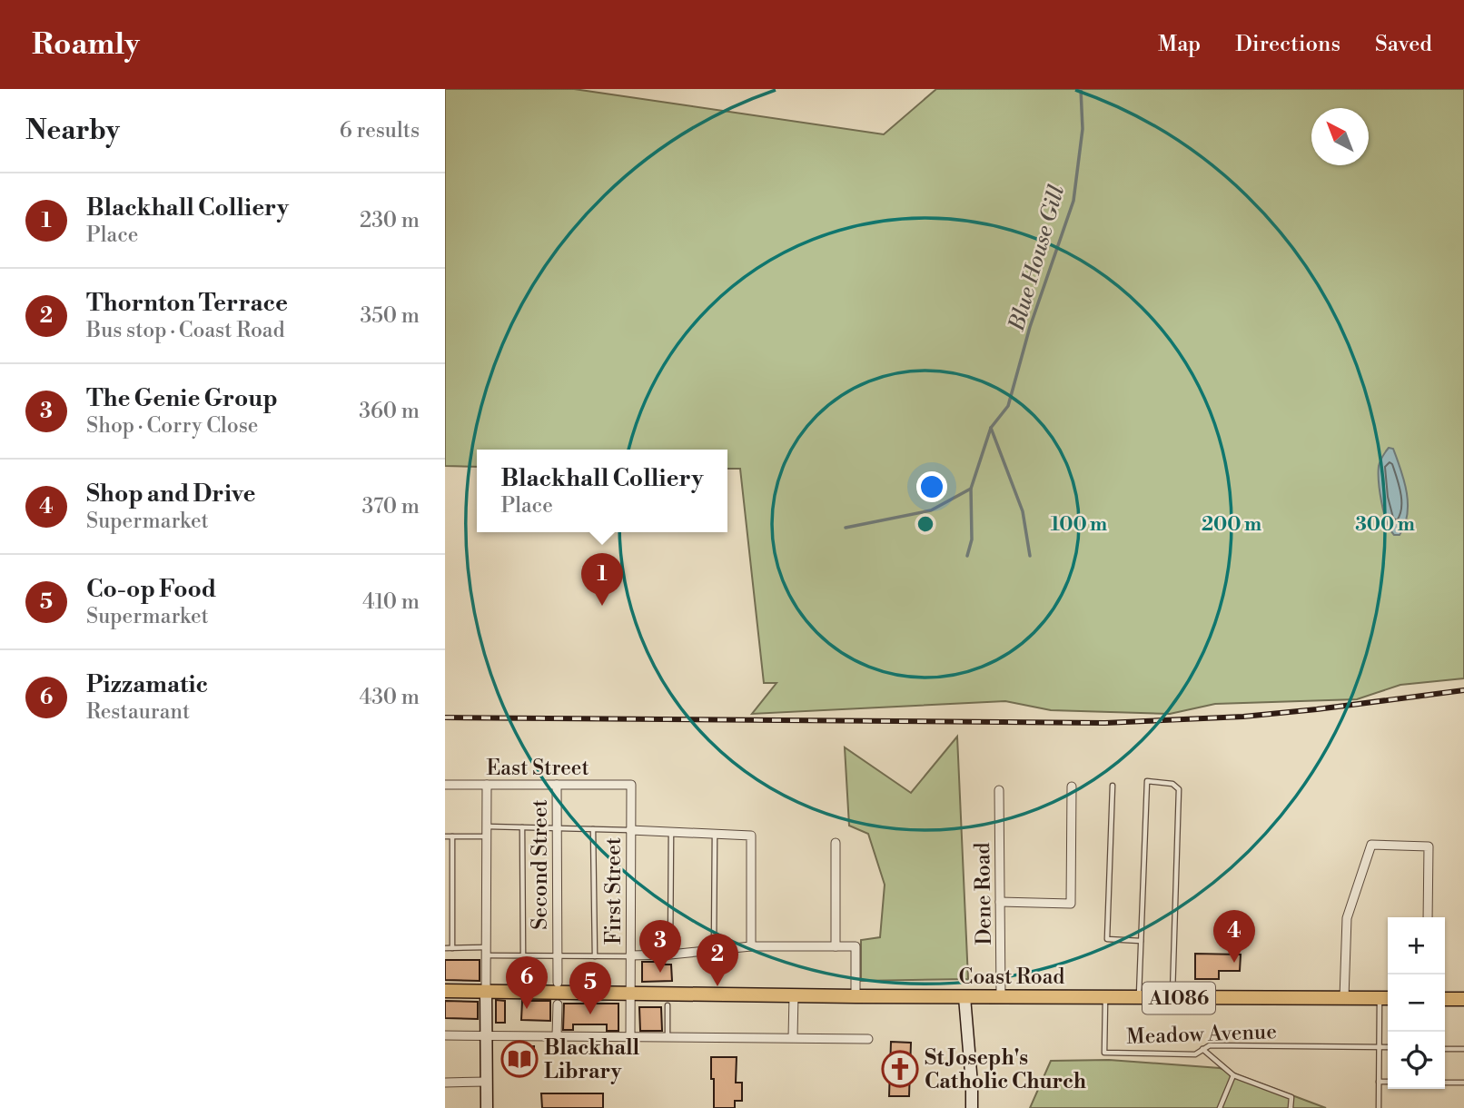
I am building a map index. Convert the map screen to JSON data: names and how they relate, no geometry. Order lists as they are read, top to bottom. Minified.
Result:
{"streets":{"main road":["Coast Road","A1086"],"street":["East Street","Second Street","First Street","Dene Road"],"lane":["Meadow Avenue"]},"crossings":[["East Street","Second Street"],["East Street","First Street"],["First Street","Coast Road"],["First Street","A1086"],["Dene Road","Coast Road"],["Coast Road","A1086"],["Coast Road","Meadow Avenue"]],"water":["Blue House Gill"],"places":{"library":["Blackhall Library"],"church":["St Joseph's Catholic Church"]},"north":"top left","page":{"header":"Roamly","nav":["Map","Directions","Saved"],"heading":["Nearby","6 results"],"list":[{"mark":"1","name":"Blackhall Colliery","note":"Place","value":"230 m"},{"mark":"2","name":"Thornton Terrace","note":"Bus stop · Coast Road","value":"350 m"},{"mark":"3","name":"The Genie Group","note":"Shop · Corry Close","value":"360 m"},{"mark":"4","name":"Shop and Drive","note":"Supermarket","value":"370 m"},{"mark":"5","name":"Co-op Food","note":"Supermarket","value":"410 m"},{"mark":"6","name":"Pizzamatic","note":"Restaurant","value":"430 m"}],"popup":["Blackhall Colliery","Place"],"pins":["1","4","3","2","6","5"],"map_buttons":["+","−"]},"rings":["100 m","200 m","300 m"]}
